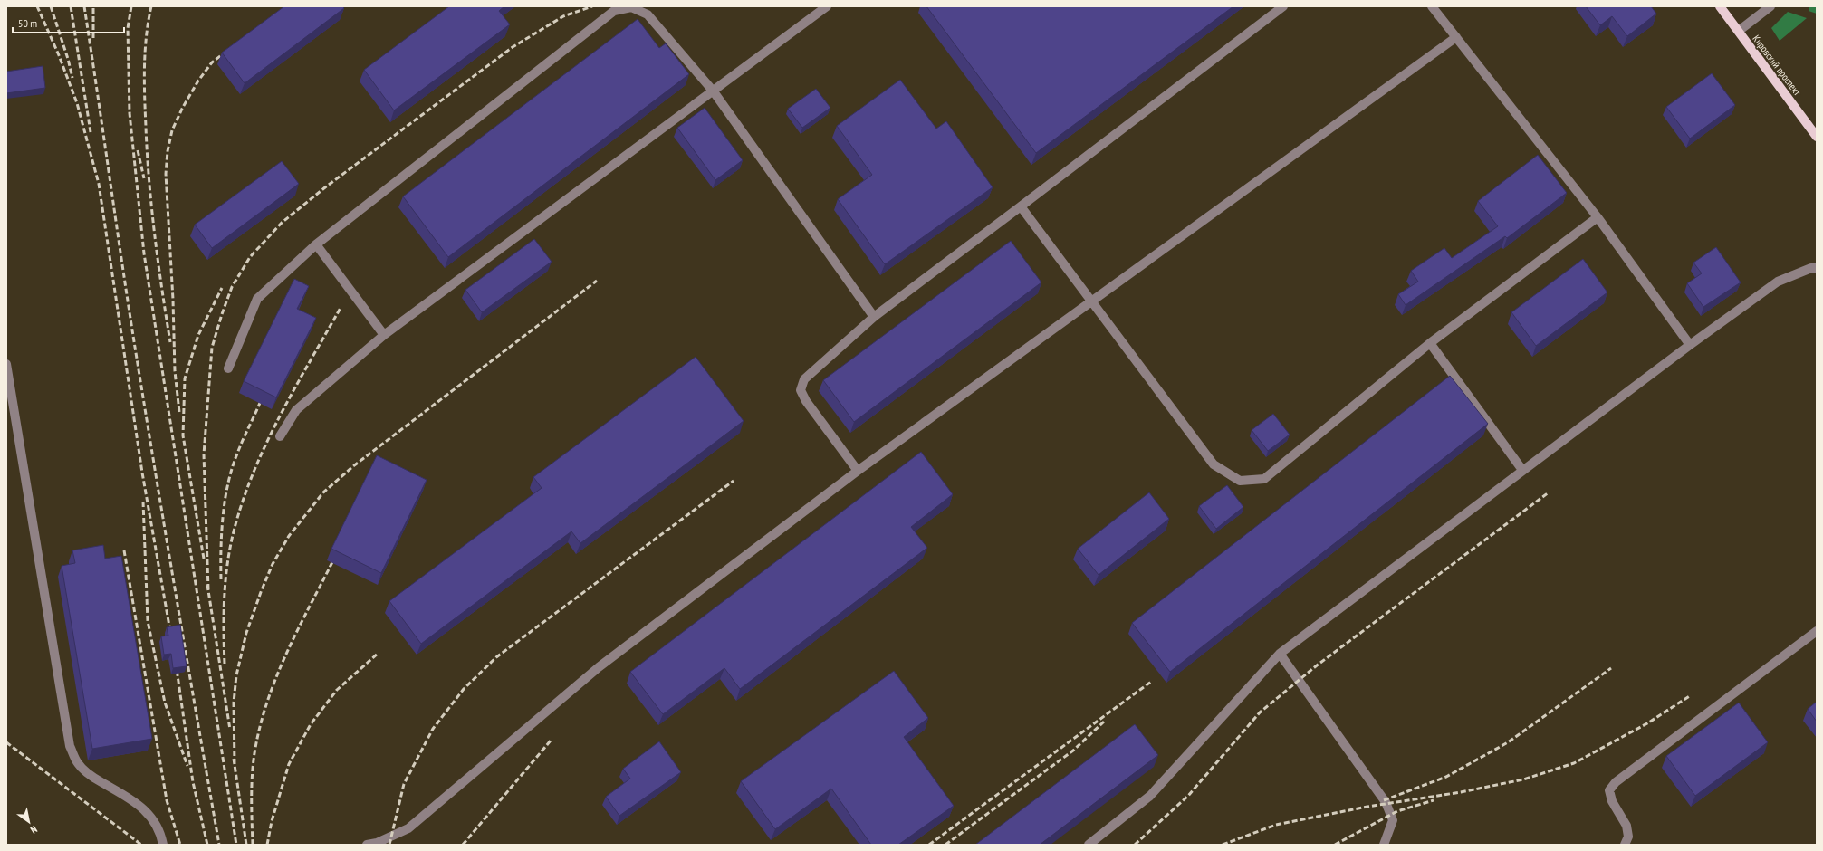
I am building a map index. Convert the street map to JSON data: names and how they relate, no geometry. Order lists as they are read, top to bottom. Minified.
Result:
{"streets":{"main road":["Кировский проспект"]},"scale_bar":"50 m","north":"bottom right"}
